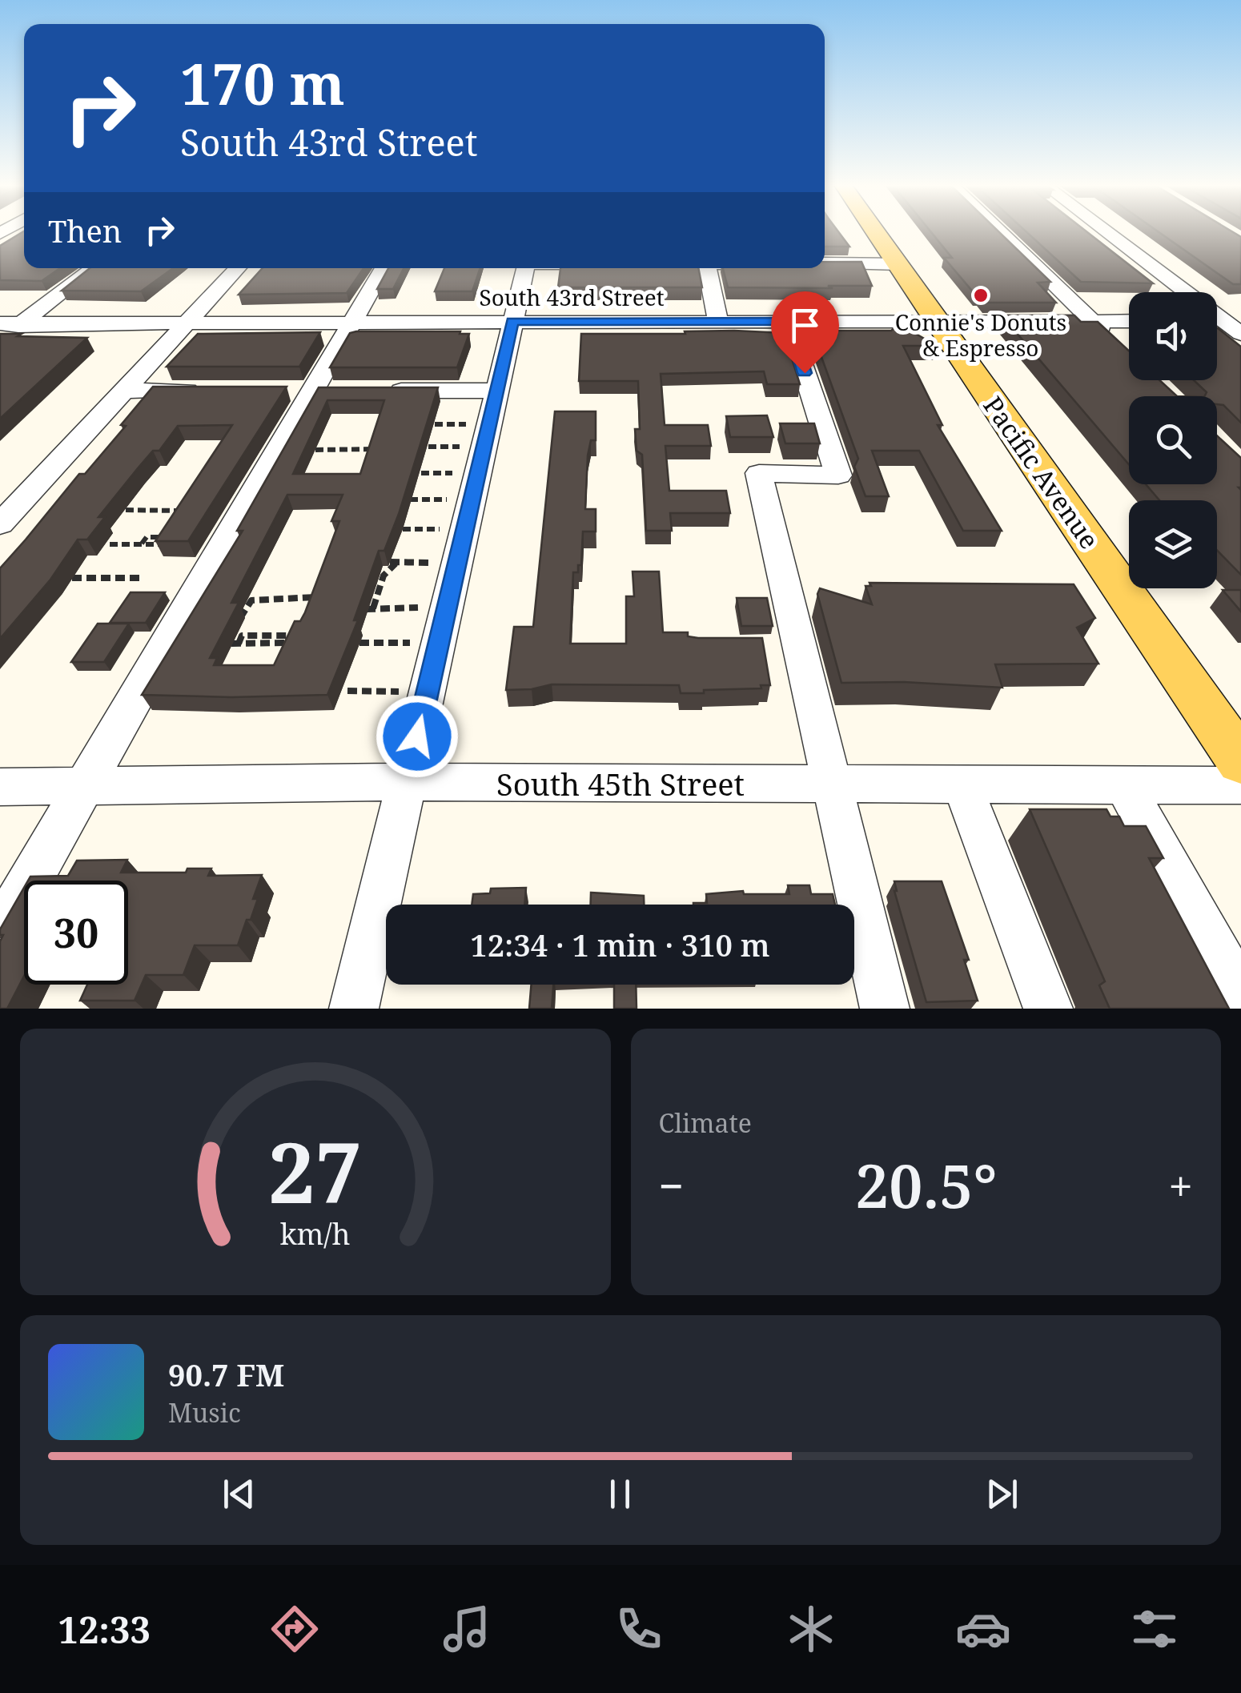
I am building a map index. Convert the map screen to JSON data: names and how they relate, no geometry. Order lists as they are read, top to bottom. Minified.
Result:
{"streets":{"main road":["Pacific Avenue"],"street":["South 43rd Street","South 45th Street"]},"crossings":[["South 43rd Street","Pacific Avenue"]],"places":["Connie's Donuts & Espresso"],"page":{"turn":["170 m","South 43rd Street"],"then":"Then","limit":"30","trip":"12:34 · 1 min · 310 m","tile":"Climate","heat":["−","20.5°","+"],"song":["90.7 FM","Music"],"tabs":"12:33","gauge":["27","km/h"]}}
